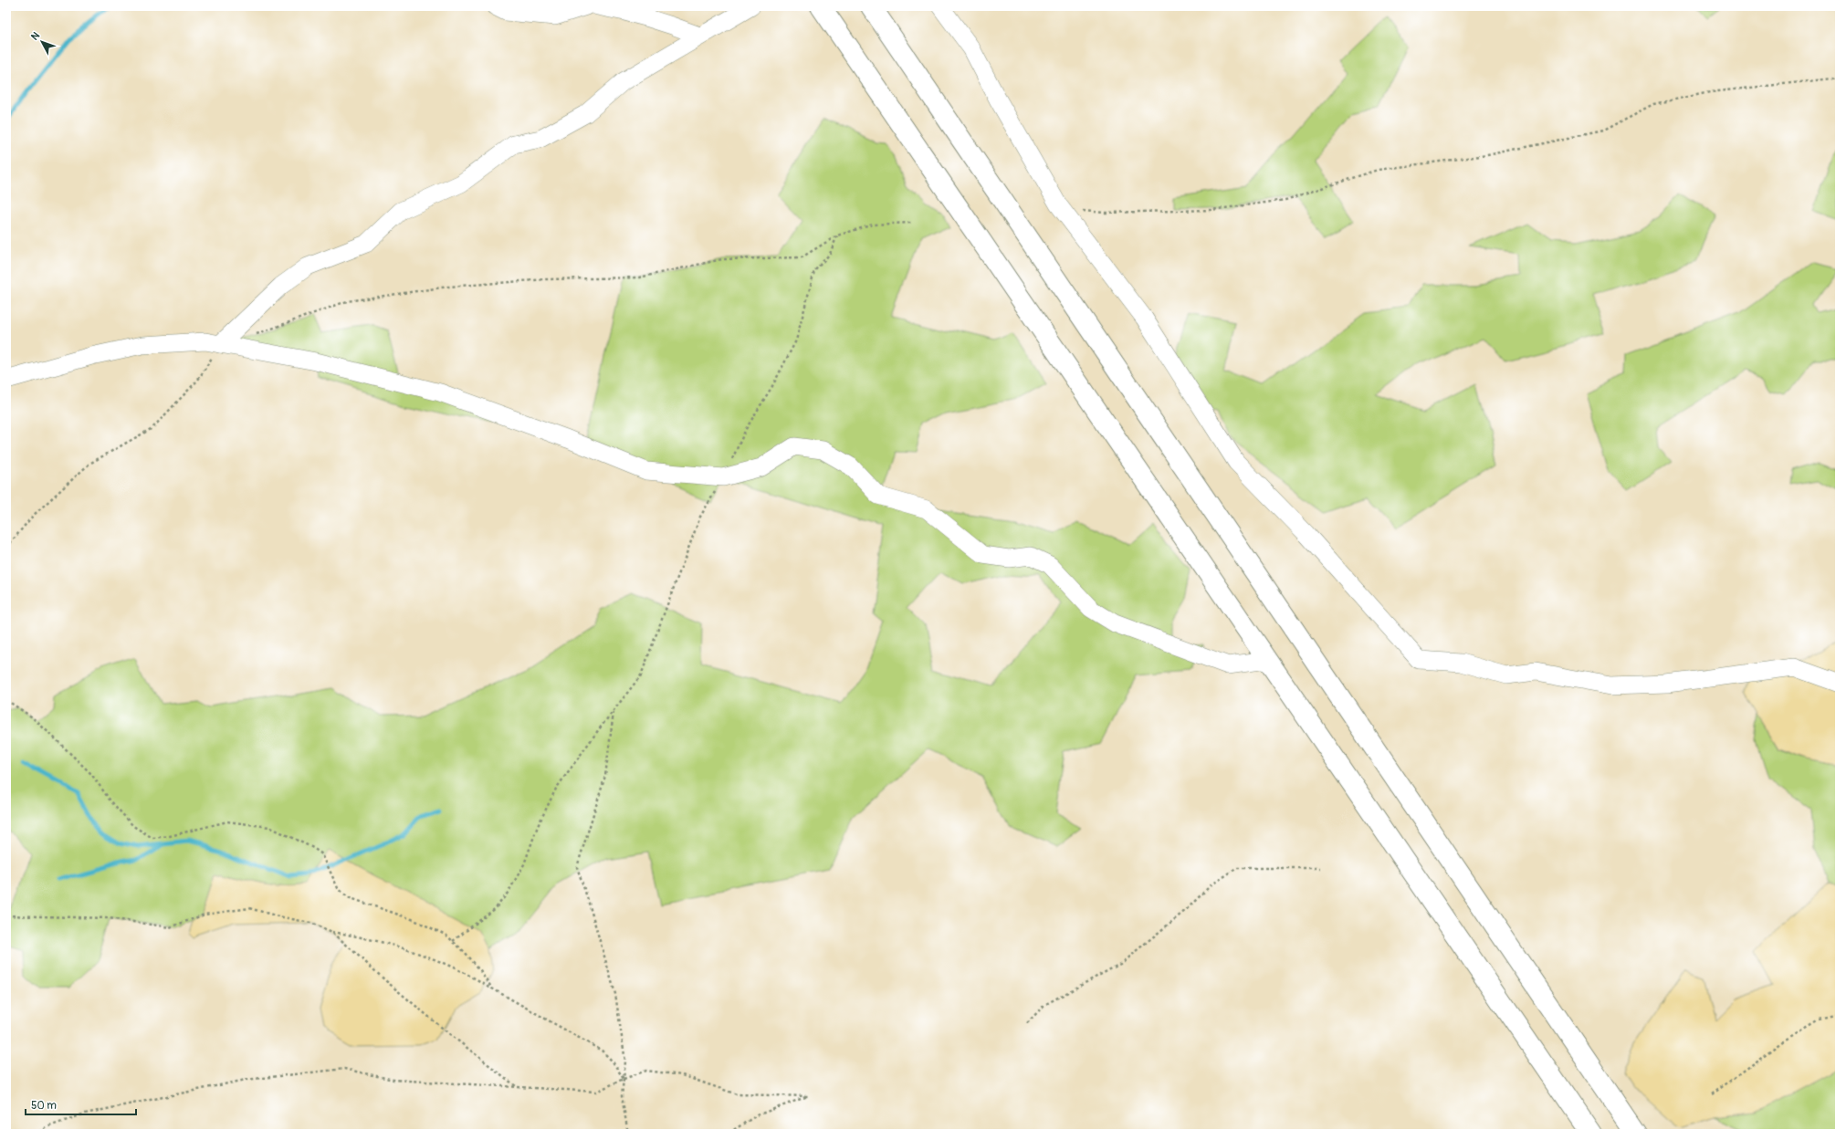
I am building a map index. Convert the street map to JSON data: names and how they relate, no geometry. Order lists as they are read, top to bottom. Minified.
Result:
{"scale_bar":"50 m","north":"top left"}
